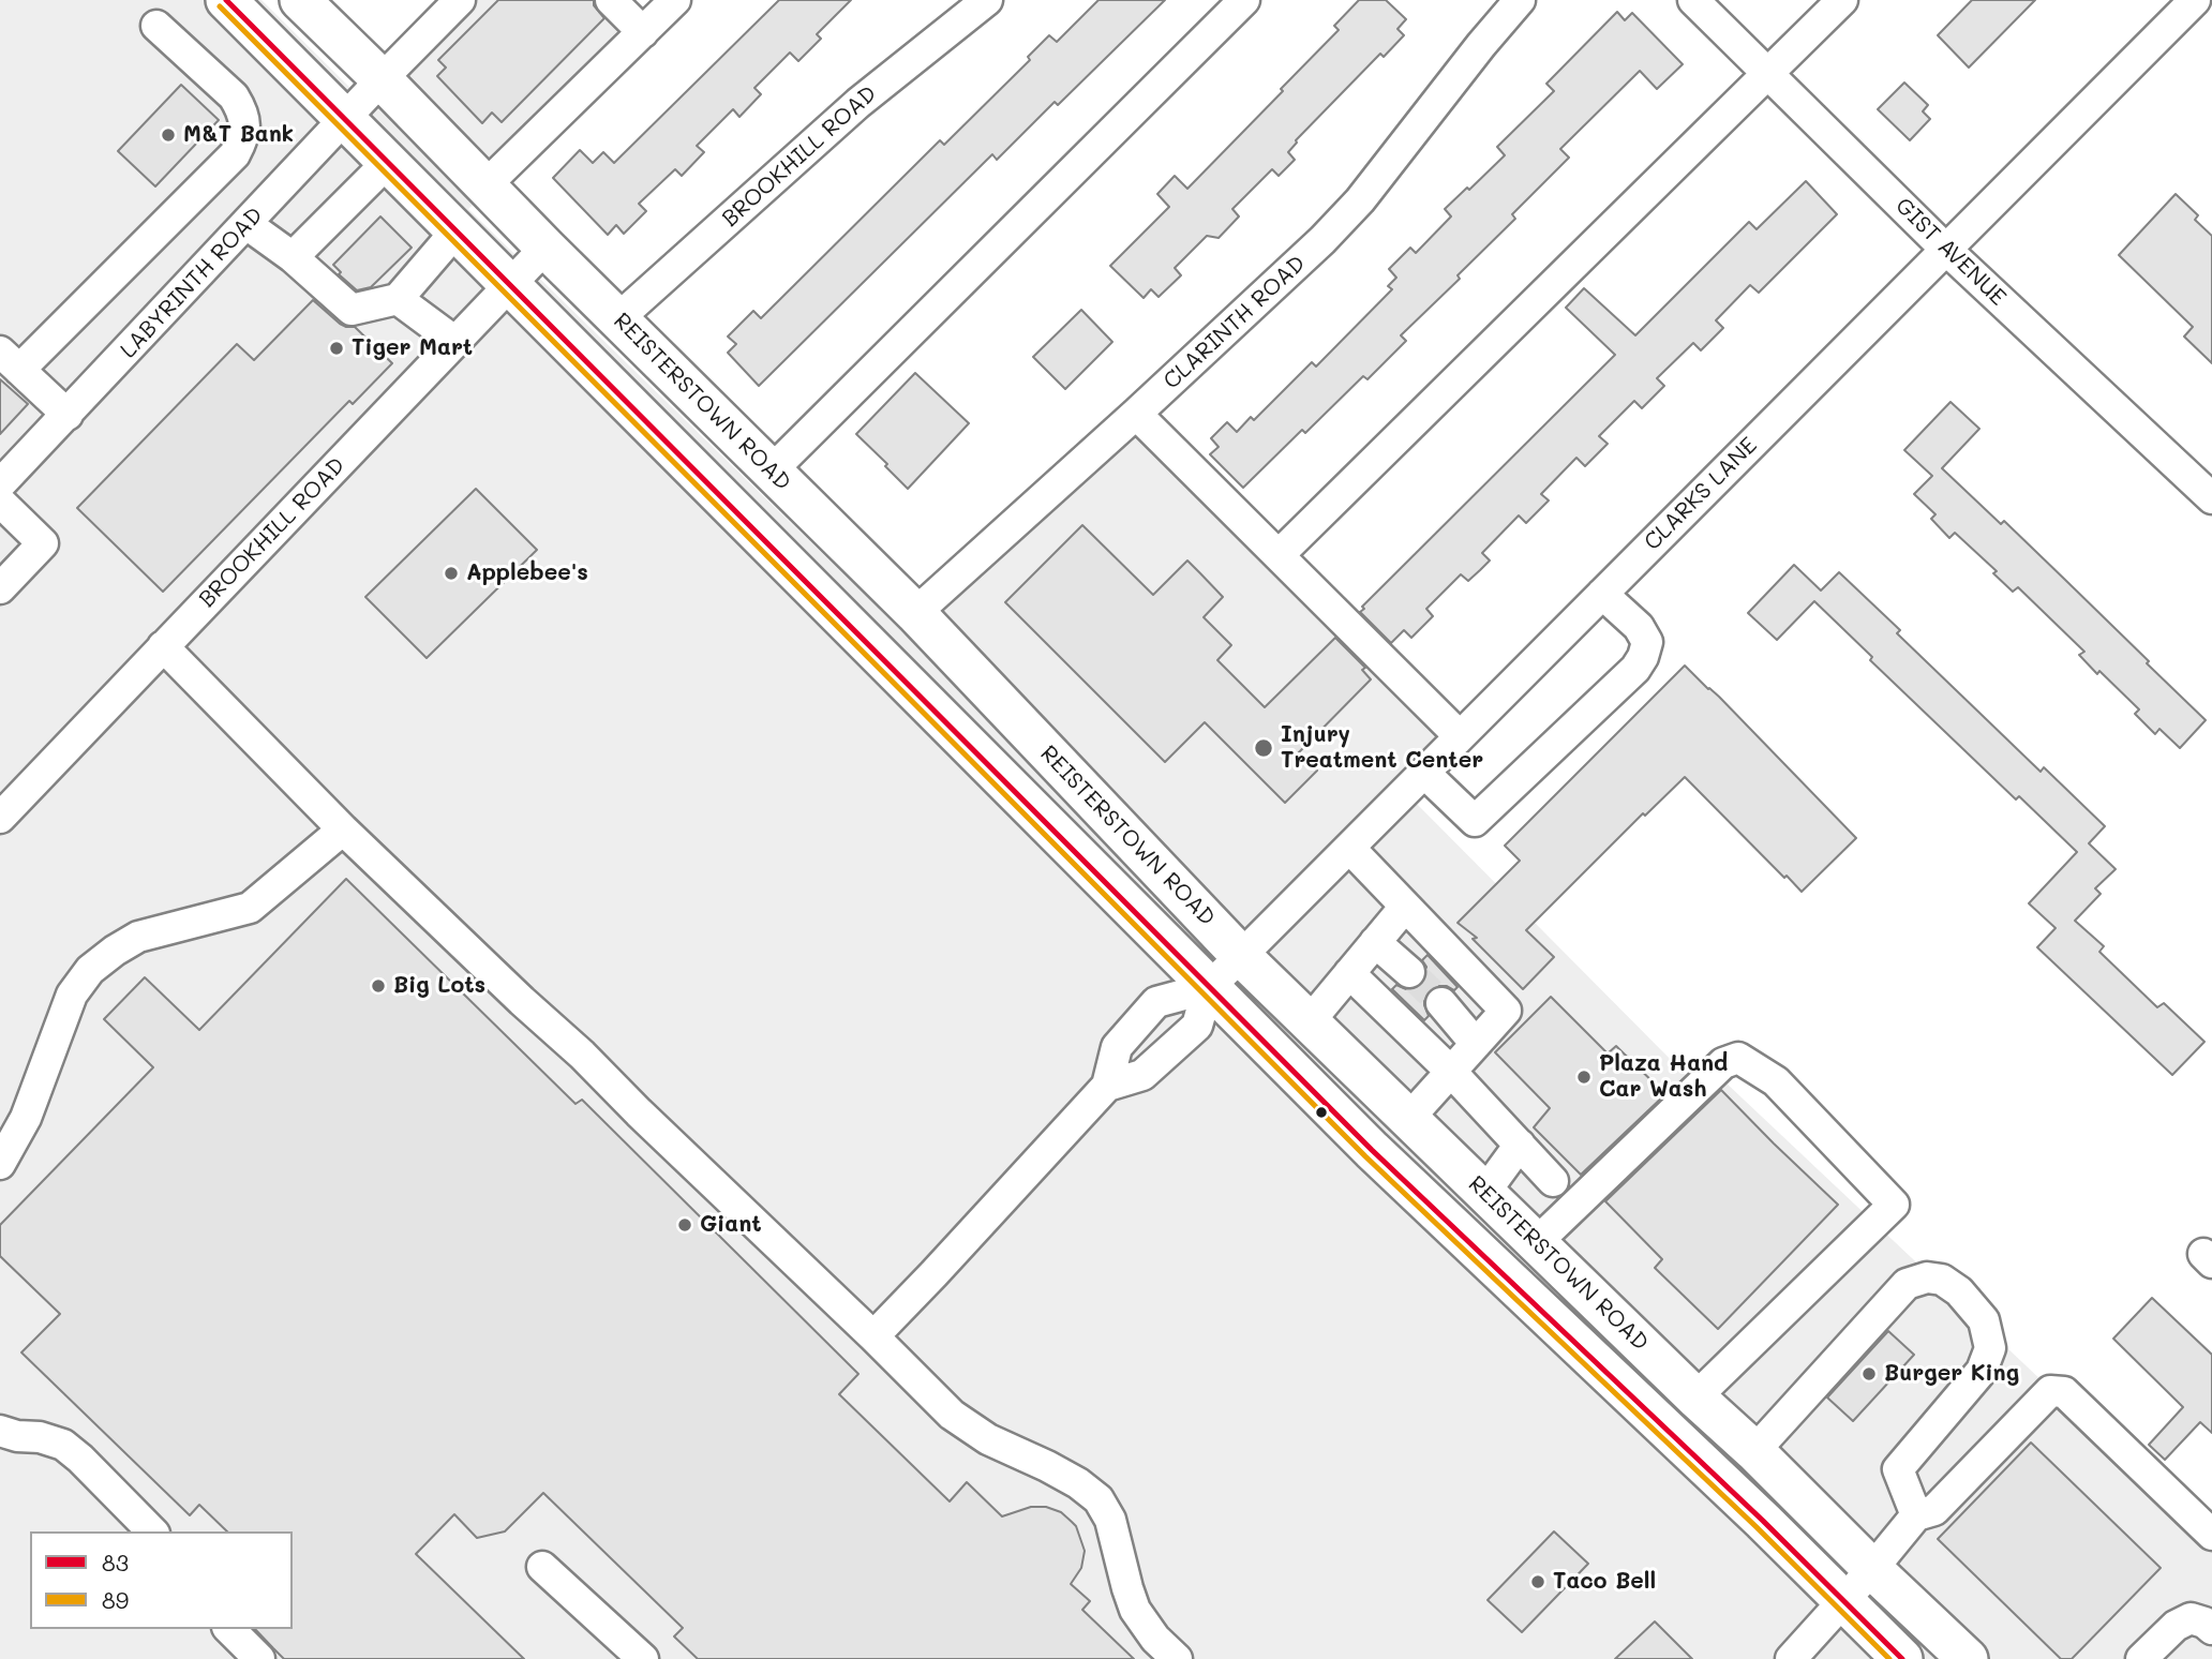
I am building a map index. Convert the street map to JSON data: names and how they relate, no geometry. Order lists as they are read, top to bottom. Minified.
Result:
{"streets":{"main road":["REISTERSTOWN ROAD"],"street":["BROOKHILL ROAD","GIST AVENUE","LABYRINTH ROAD","CLARINTH ROAD","CLARKS LANE"]},"crossings":[["BROOKHILL ROAD","REISTERSTOWN ROAD"],["GIST AVENUE","CLARKS LANE"],["LABYRINTH ROAD","REISTERSTOWN ROAD"],["CLARINTH ROAD","REISTERSTOWN ROAD"],["REISTERSTOWN ROAD","CLARKS LANE"]],"places":["M&T Bank","Tiger Mart","Applebee's","Injury Treatment Center","Big Lots","Plaza Hand Car Wash","Giant","Burger King","Taco Bell"],"lines":["transit line 83","transit line 89"],"legend":["83","89"]}
